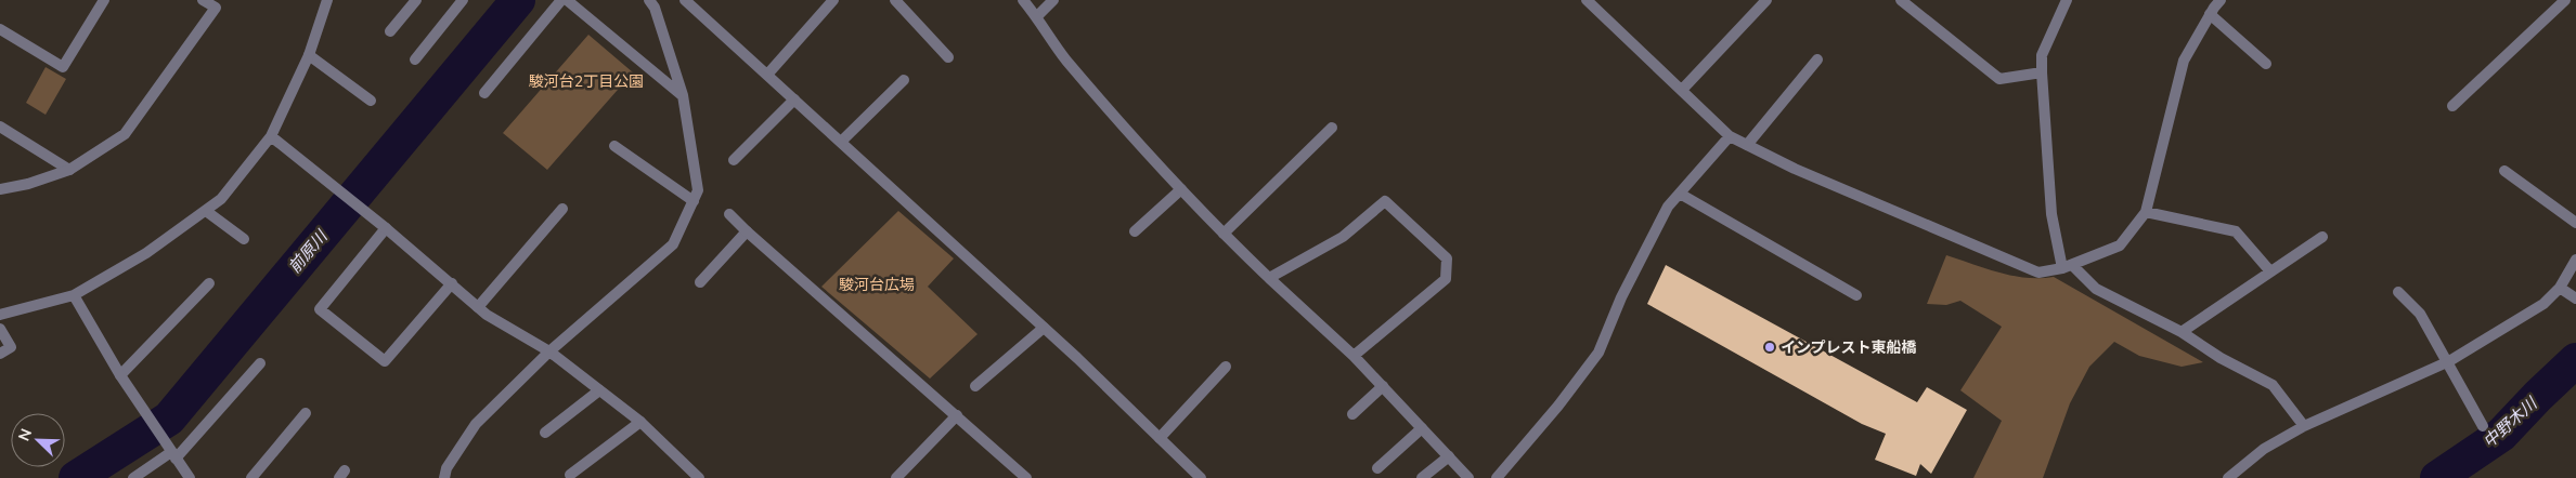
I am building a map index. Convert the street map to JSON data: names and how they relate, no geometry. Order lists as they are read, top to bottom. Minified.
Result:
{"water":["前原川","中野木川"],"parks":["駿河台2丁目公園","駿河台広場"],"places":["インプレスト東船橋"],"north":"top left"}
